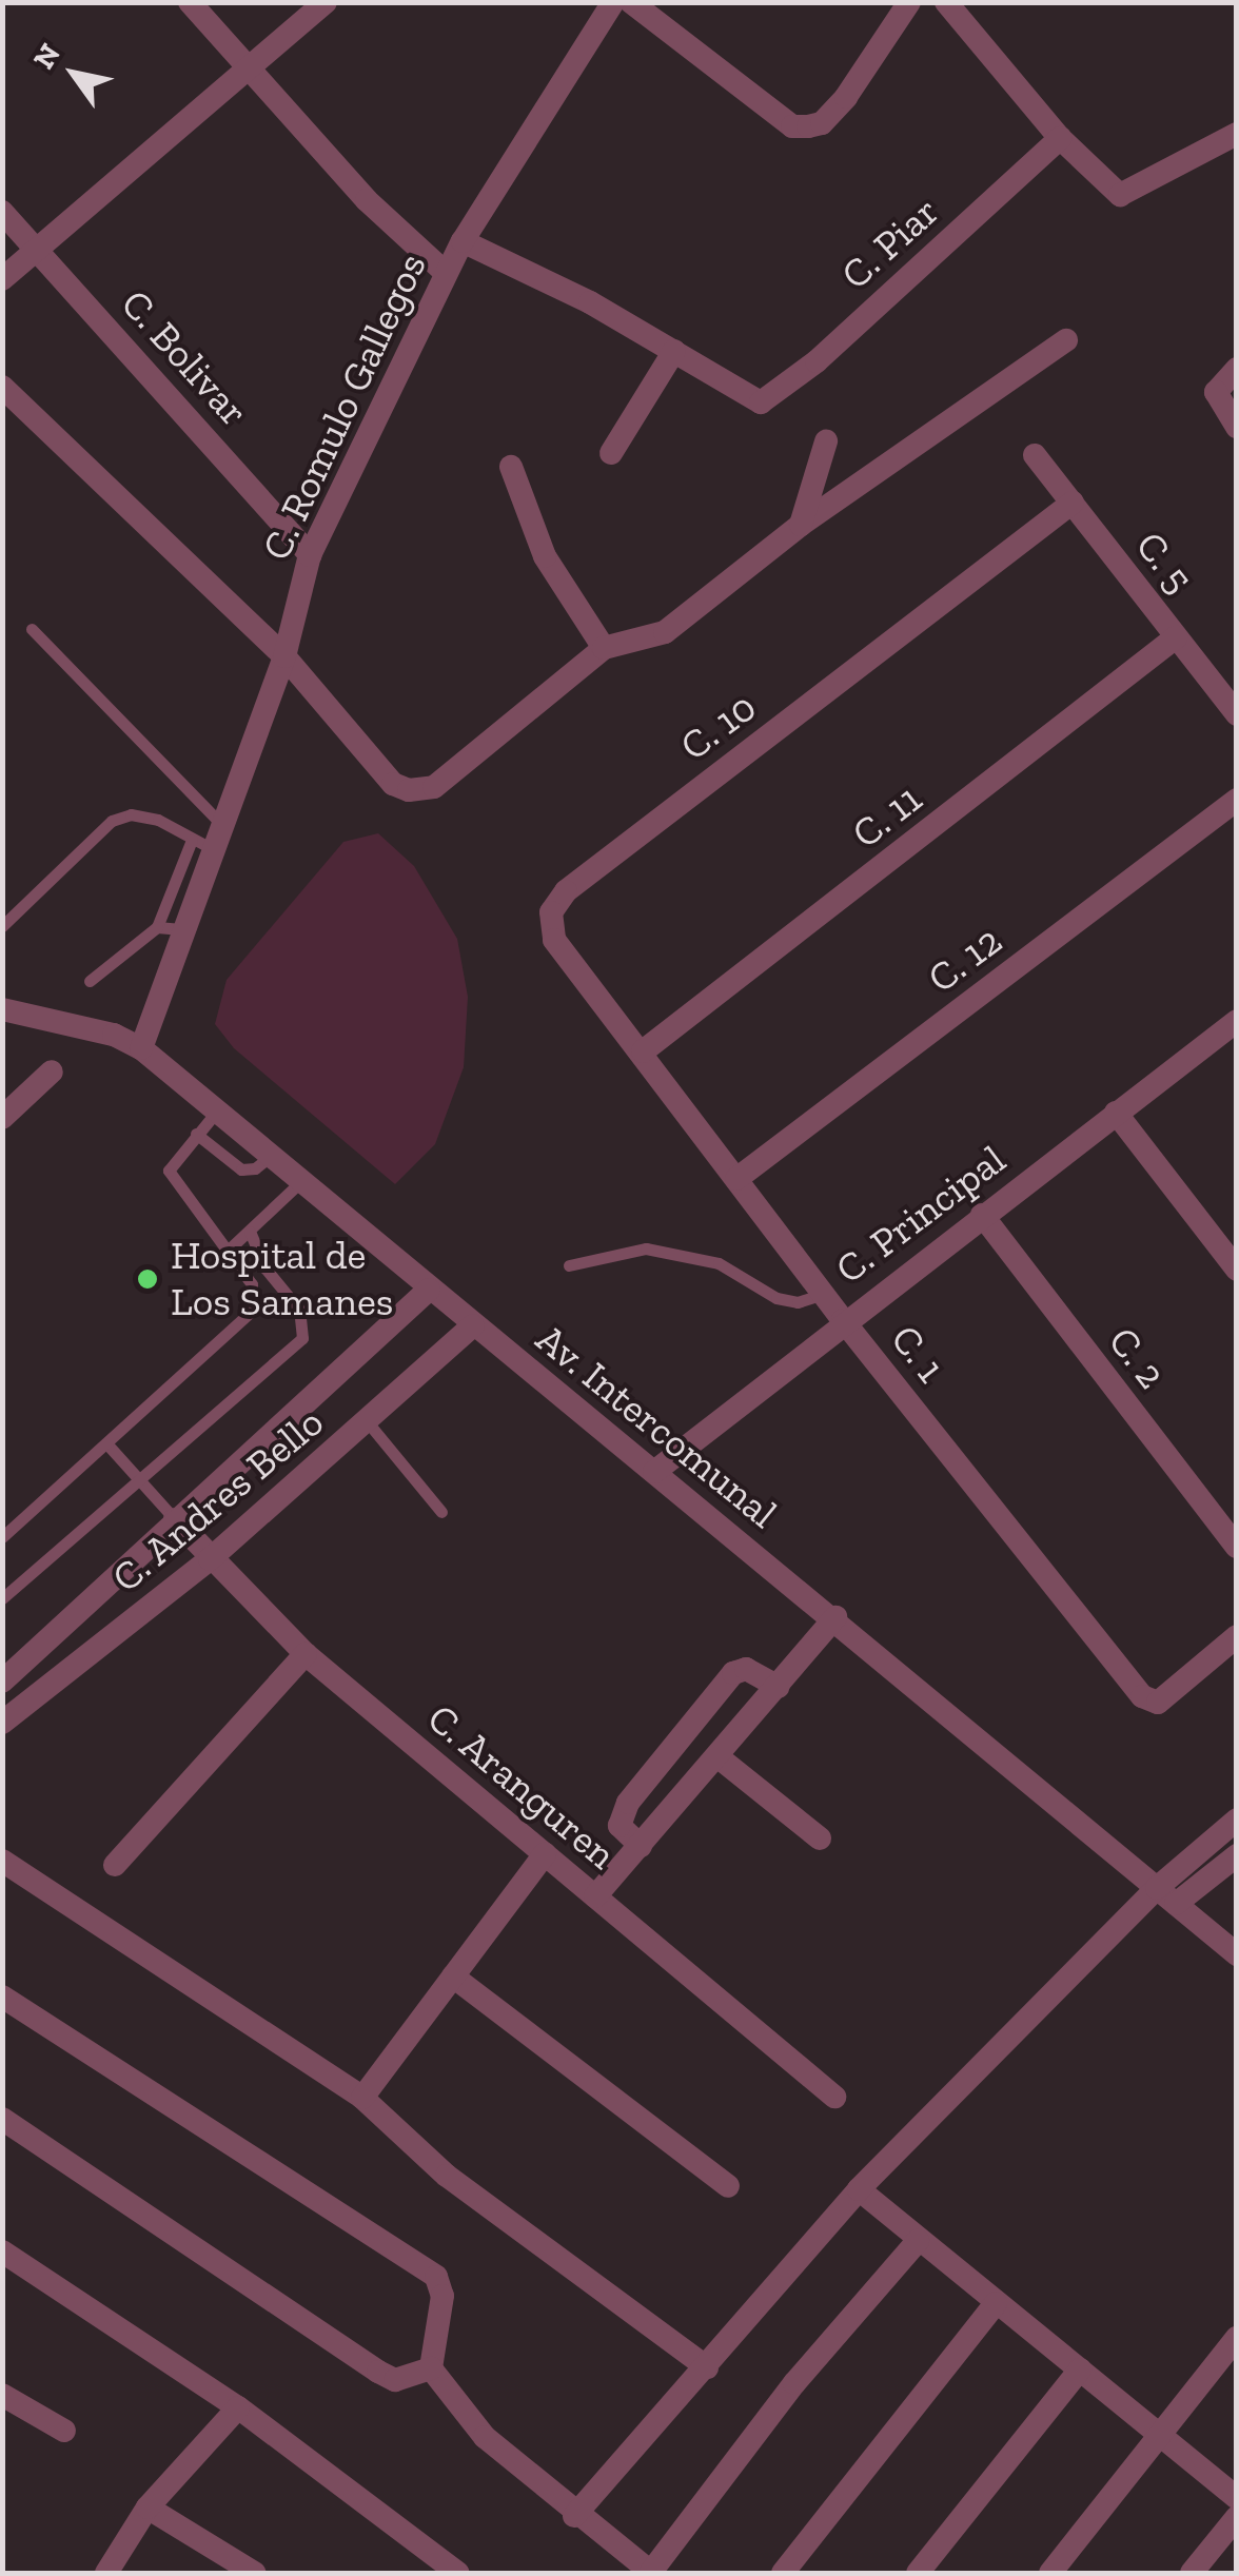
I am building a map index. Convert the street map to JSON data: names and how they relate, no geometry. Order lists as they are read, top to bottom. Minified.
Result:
{"streets":{"street":["C. Piar","C. Bolivar","C. Romulo Gallegos","C. 5","C. 10","C. 11","C. 12","C. Principal","C. 1","C. 2","Av. Intercomunal","C. Andres Bello","C. Aranguren"]},"crossings":[["C. Bolivar","C. Romulo Gallegos"],["C. Romulo Gallegos","Av. Intercomunal"],["C. 5","C. 10"],["C. 5","C. 11"],["C. 10","C. 11"],["C. 10","C. 1"],["C. 11","C. 1"],["C. 12","C. 1"],["C. Principal","C. 1"],["C. Principal","C. 2"],["C. Principal","Av. Intercomunal"],["Av. Intercomunal","C. Andres Bello"],["C. Andres Bello","C. Aranguren"]],"places":["Hospital de Los Samanes"],"north":"top left"}
